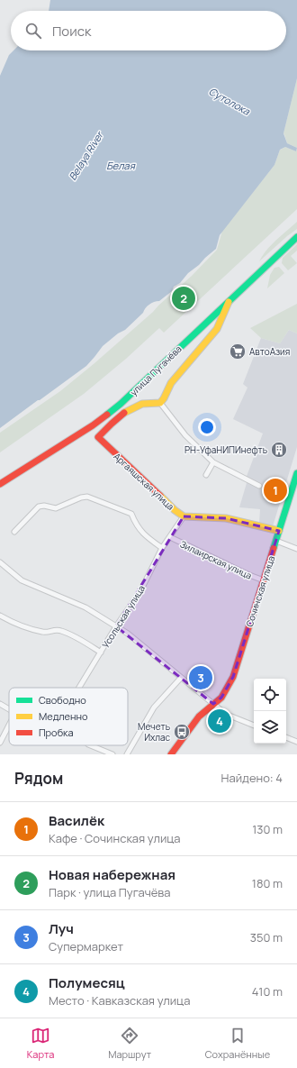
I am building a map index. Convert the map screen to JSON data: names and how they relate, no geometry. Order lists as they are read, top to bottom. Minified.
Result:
{"streets":{"main road":["улица Пугачёва","Аргаяшская улица","Сочинская улица"],"street":["Зилаирская улица","Усольская улица"]},"crossings":[["Аргаяшская улица","Усольская улица"],["Зилаирская улица","Сочинская улица"],["Зилаирская улица","Усольская улица"]],"water":["Сутолока","Belaya River","Белая"],"places":{"supermarket":["АвтоАзия"],"building":["РН-УфаНИПИнефть"],"bus stop":["Мечеть Ихлас"]},"legend":["Свободно","Медленно","Пробка"],"page":{"search":"Поиск","pins":["2","1","3","4"],"heading":["Рядом","Найдено: 4"],"list":[{"mark":"1","name":"Василёк","note":"Кафе · Сочинская улица","value":"130 m"},{"mark":"2","name":"Новая набережная","note":"Парк · улица Пугачёва","value":"180 m"},{"mark":"3","name":"Луч","note":"Супермаркет","value":"350 m"},{"mark":"4","name":"Полумесяц","note":"Место · Кавказская улица","value":"410 m"}],"nav":["Карта","Маршрут","Сохранённые"]}}
